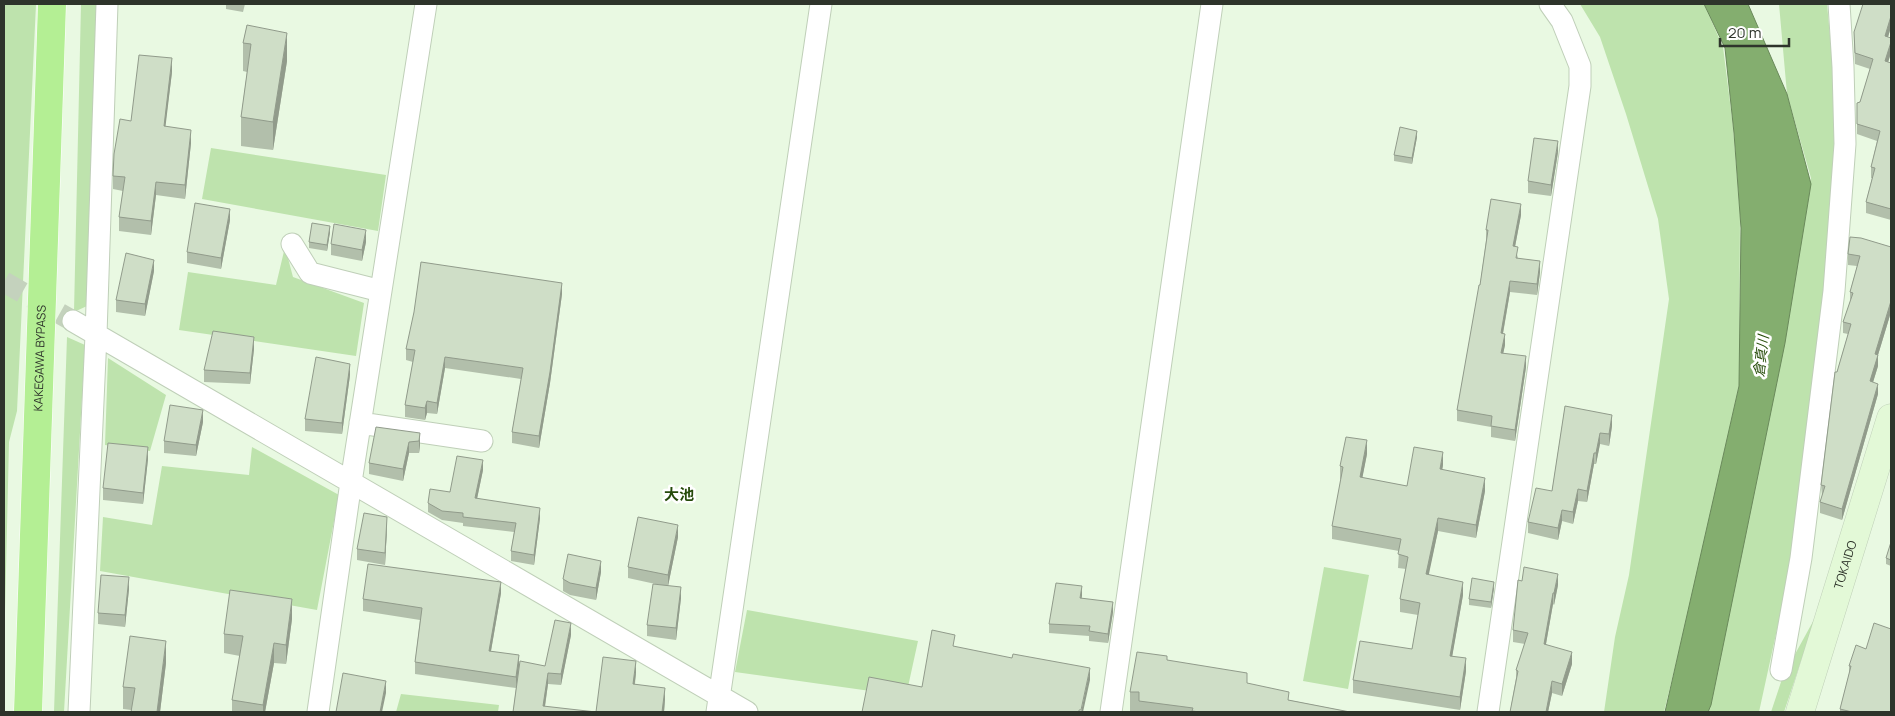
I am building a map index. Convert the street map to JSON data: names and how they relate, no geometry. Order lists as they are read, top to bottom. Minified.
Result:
{"streets":{"highway":["KAKEGAWA BYPASS"],"main road":["TOKAIDO"]},"districts":["大池"],"water":["倉真川"],"scale_bar":"20 m"}
